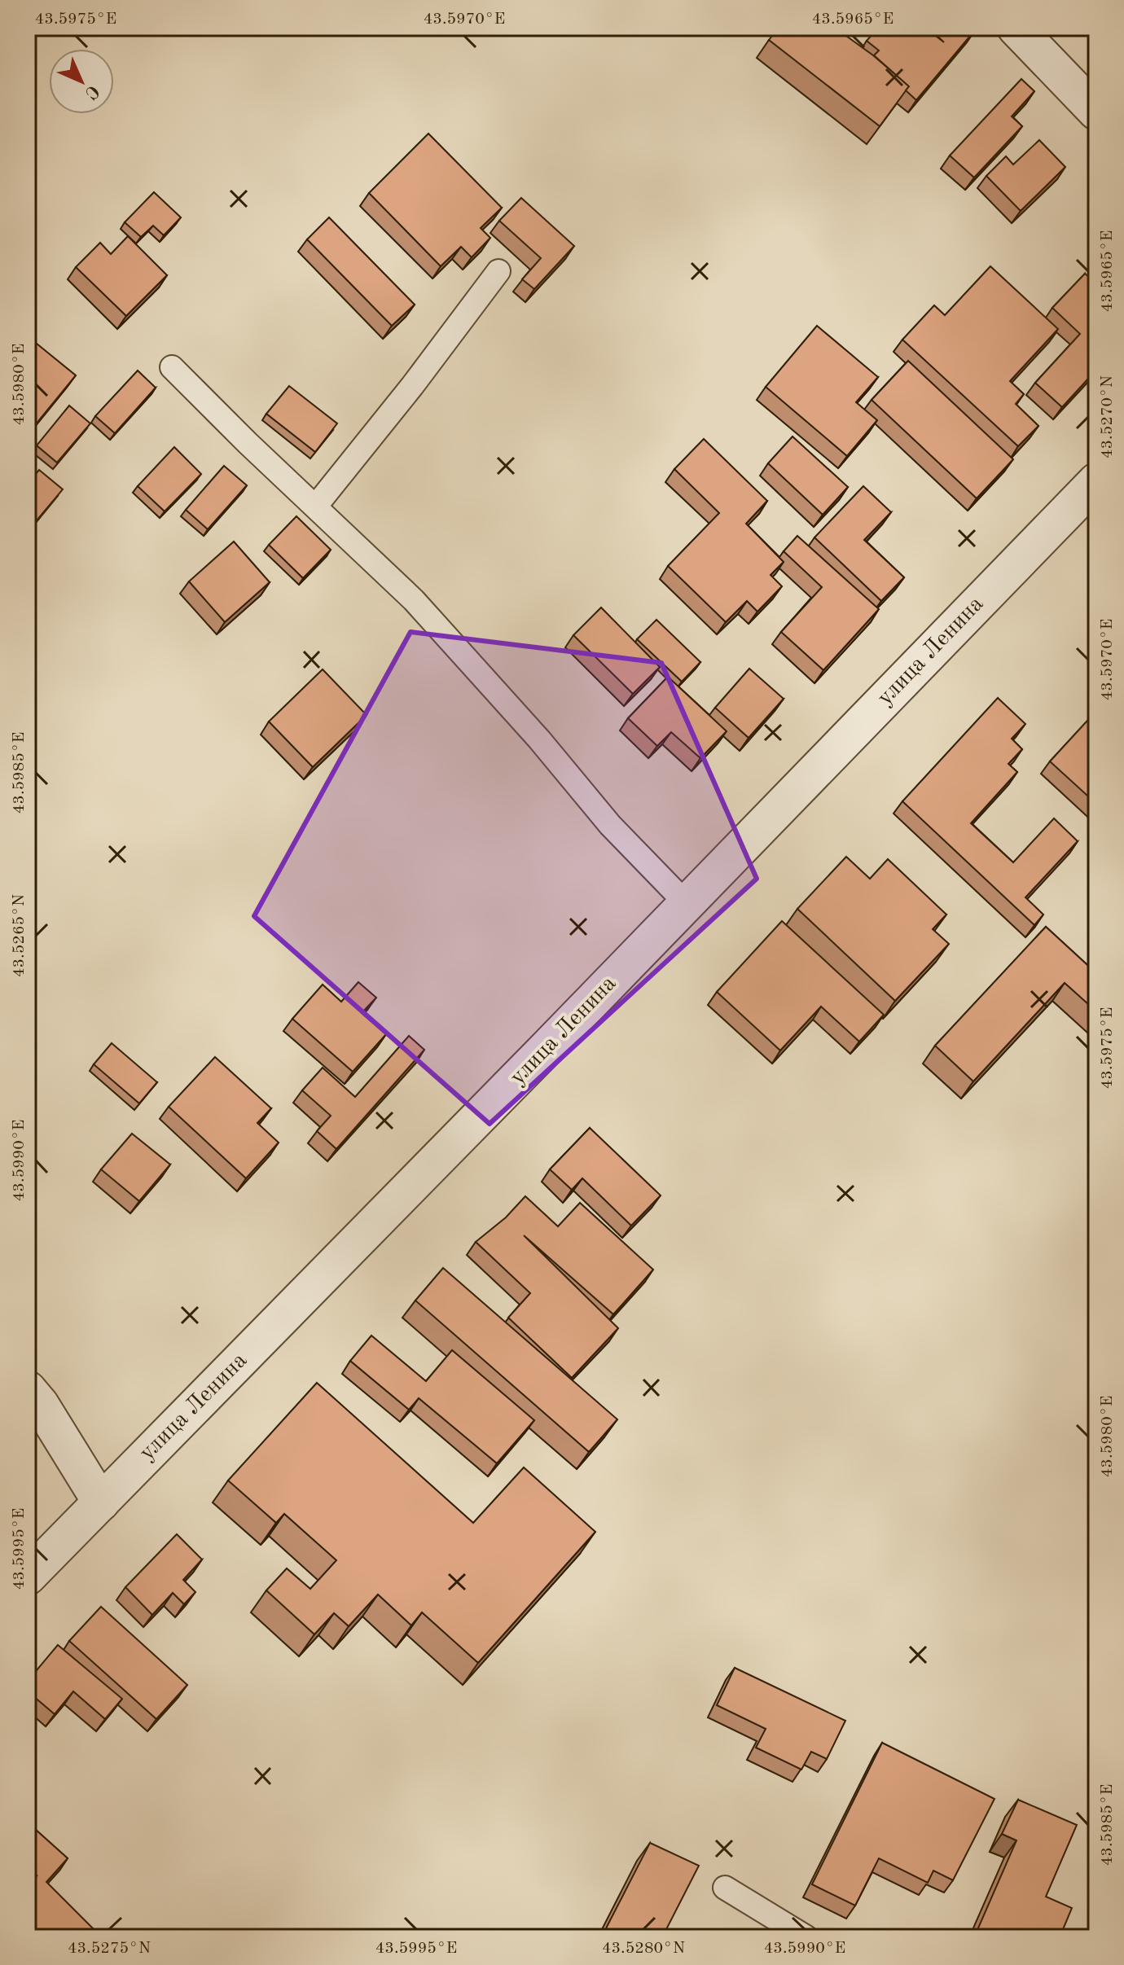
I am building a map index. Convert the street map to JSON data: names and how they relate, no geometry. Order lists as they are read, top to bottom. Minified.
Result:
{"streets":{"street":["улица Ленина"]},"north":"bottom right","coordinates":["43.5975°E","43.5970°E","43.5965°E","43.5980°E","43.5270°N","43.5985°E","43.5265°N","43.5990°E","43.5995°E","43.5275°N","43.5280°N"]}
